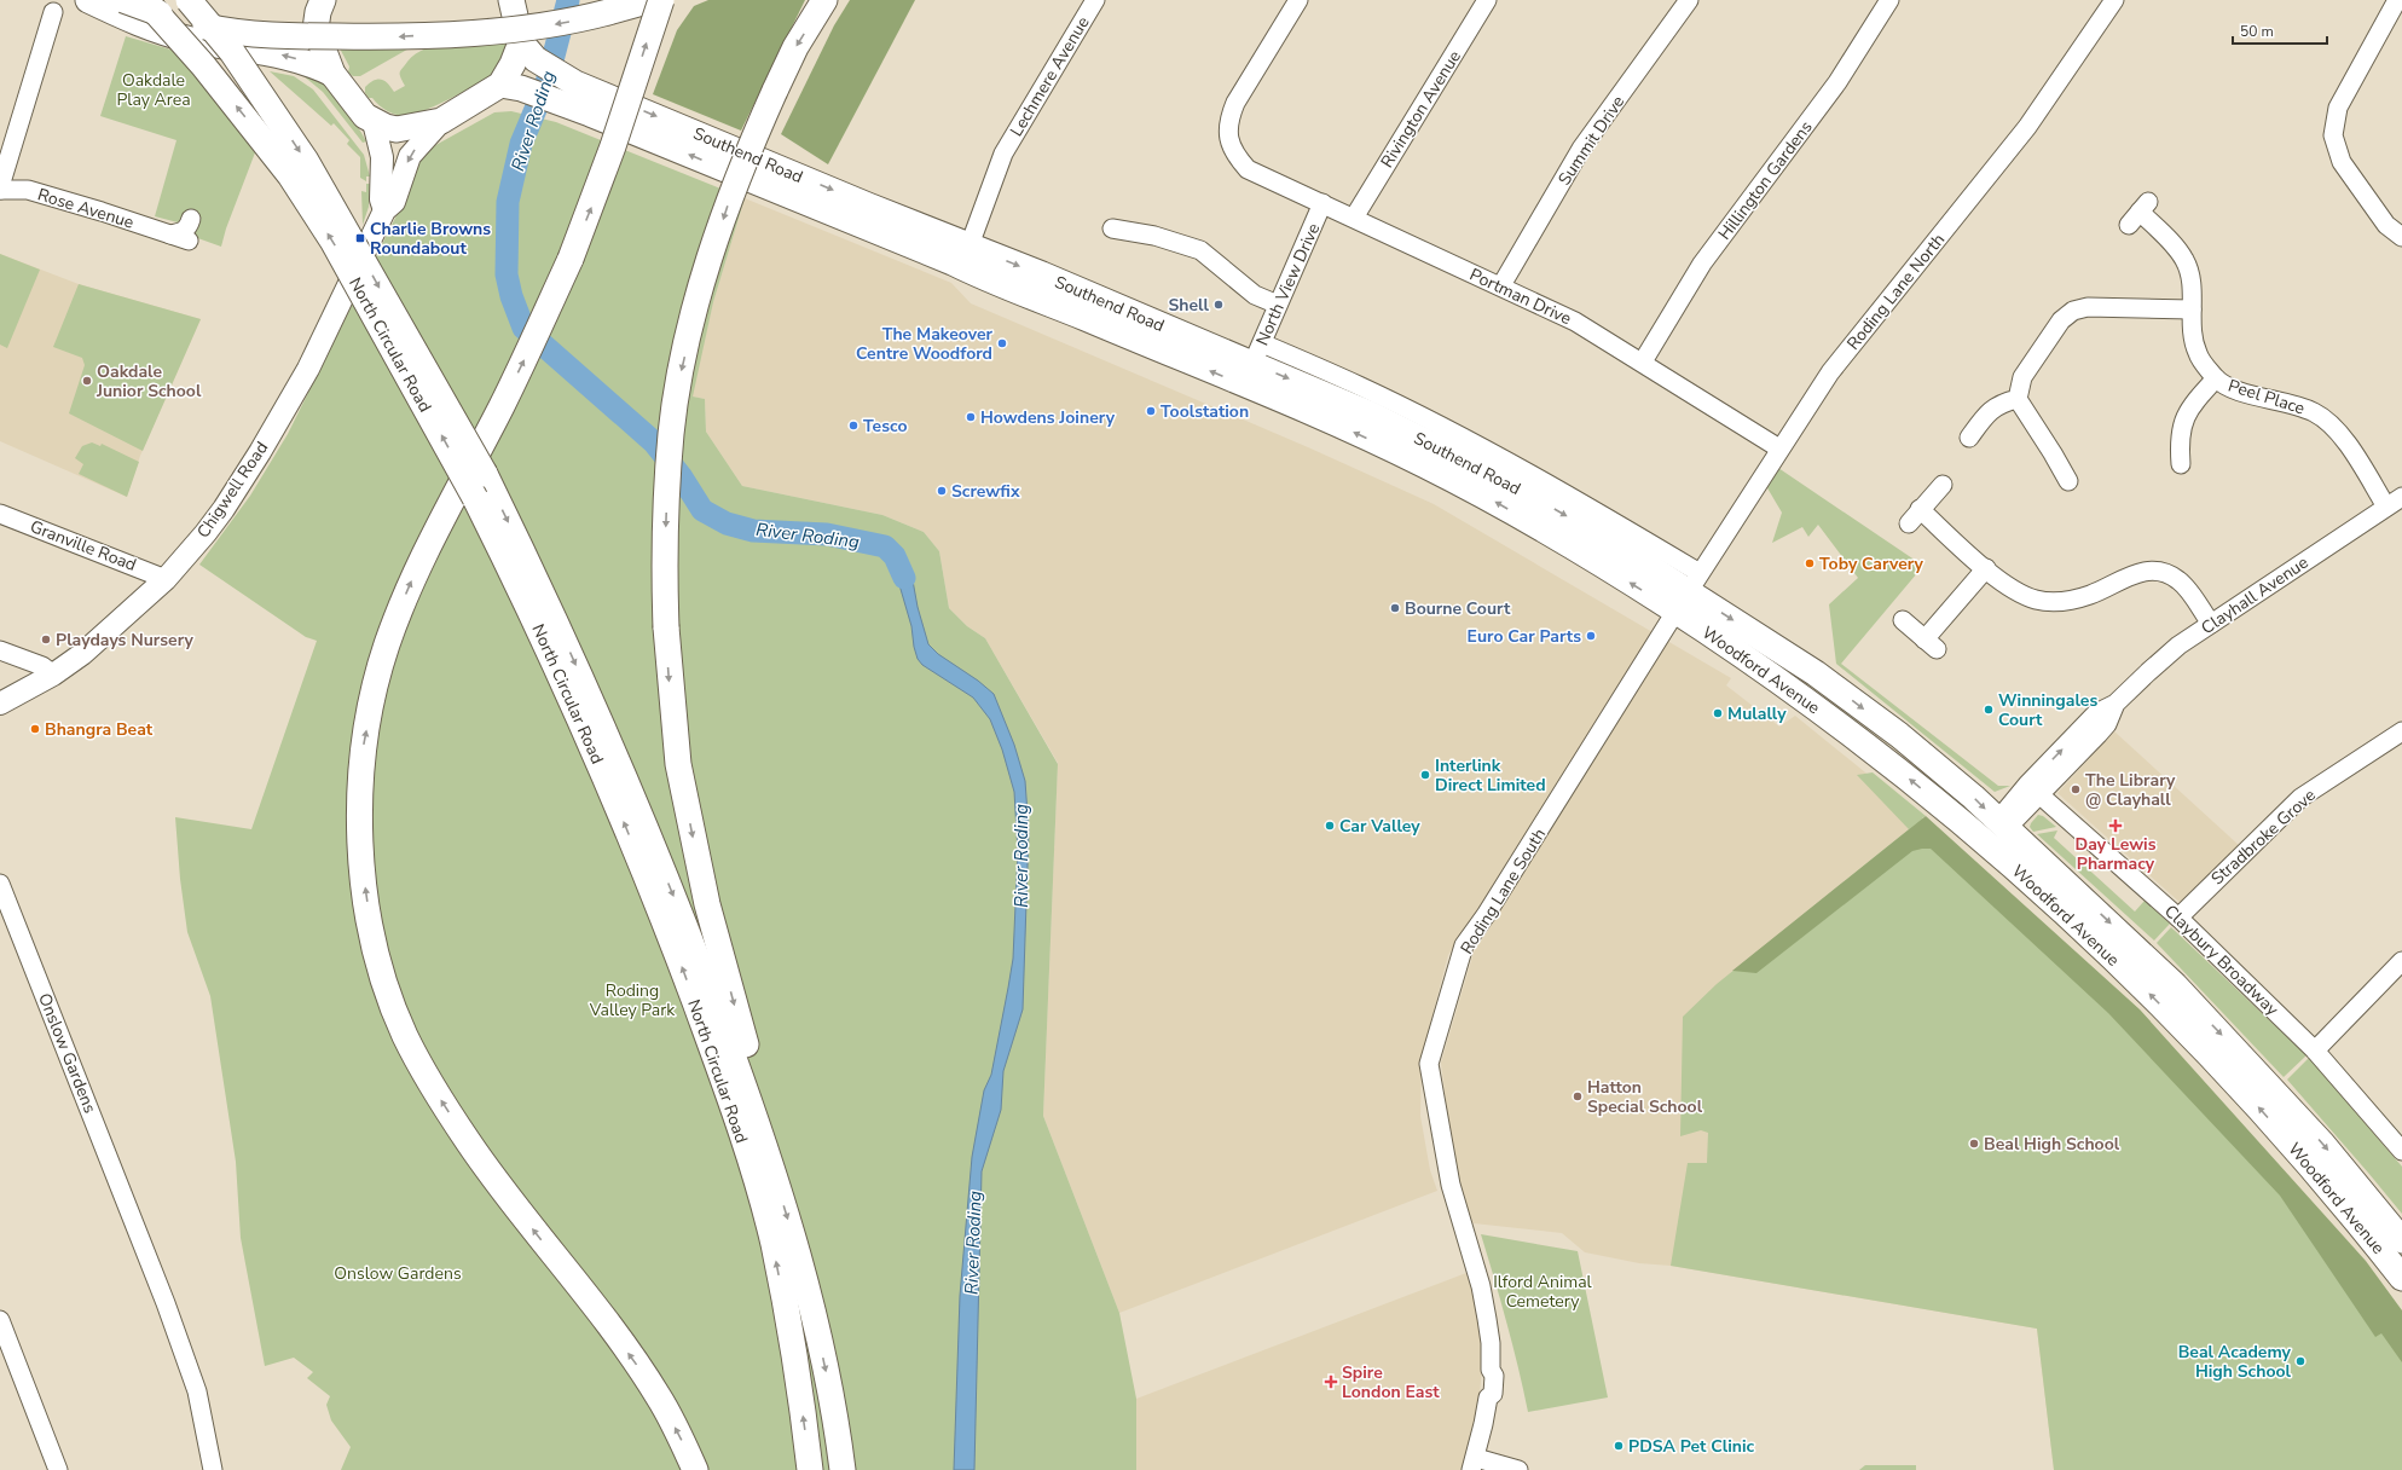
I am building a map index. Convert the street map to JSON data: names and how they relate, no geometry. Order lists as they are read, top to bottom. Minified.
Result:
{"streets":{"highway":["Southend Road","North Circular Road","Woodford Avenue"],"main road":["Chigwell Road"],"street":["Lechmere Avenue","Rivington Avenue","Summit Drive","Hillington Gardens","Rose Avenue","North View Drive","Roding Lane North","Portman Drive","Peel Place","Granville Road","Clayhall Avenue","Stradbroke Grove","Roding Lane South","Claybury Broadway","Onslow Gardens"]},"crossings":[["Lechmere Avenue","Southend Road"],["Rivington Avenue","Portman Drive"],["Summit Drive","Portman Drive"],["Southend Road","North View Drive"],["Southend Road","Roding Lane North"],["Southend Road","Woodford Avenue"],["Southend Road","Roding Lane South"],["Hillington Gardens","Portman Drive"],["North View Drive","Portman Drive"],["Roding Lane North","Portman Drive"],["Roding Lane North","Woodford Avenue"],["Roding Lane North","Roding Lane South"],["Peel Place","Clayhall Avenue"],["Chigwell Road","Granville Road"],["Clayhall Avenue","Woodford Avenue"],["Clayhall Avenue","Claybury Broadway"],["Woodford Avenue","Roding Lane South"],["Stradbroke Grove","Claybury Broadway"]],"water":["River Roding"],"parks":["Oakdale Play Area","Roding Valley Park","Onslow Gardens","Ilford Animal Cemetery"],"places":{"transit":["Charlie Browns Roundabout"],"other":["Shell","The Makeover Centre Woodford","Oakdale Junior School","Toolstation","Howdens Joinery","Tesco","Screwfix","Toby Carvery","Bourne Court","Euro Car Parts","Playdays Nursery","Winningales Court","Mulally","Bhangra Beat","Interlink Direct Limited","The Library @ Clayhall","Car Valley","Hatton Special School","Beal High School","Beal Academy High School","PDSA Pet Clinic"],"health":["Day Lewis Pharmacy","Spire London East"]},"scale_bar":"50 m"}
